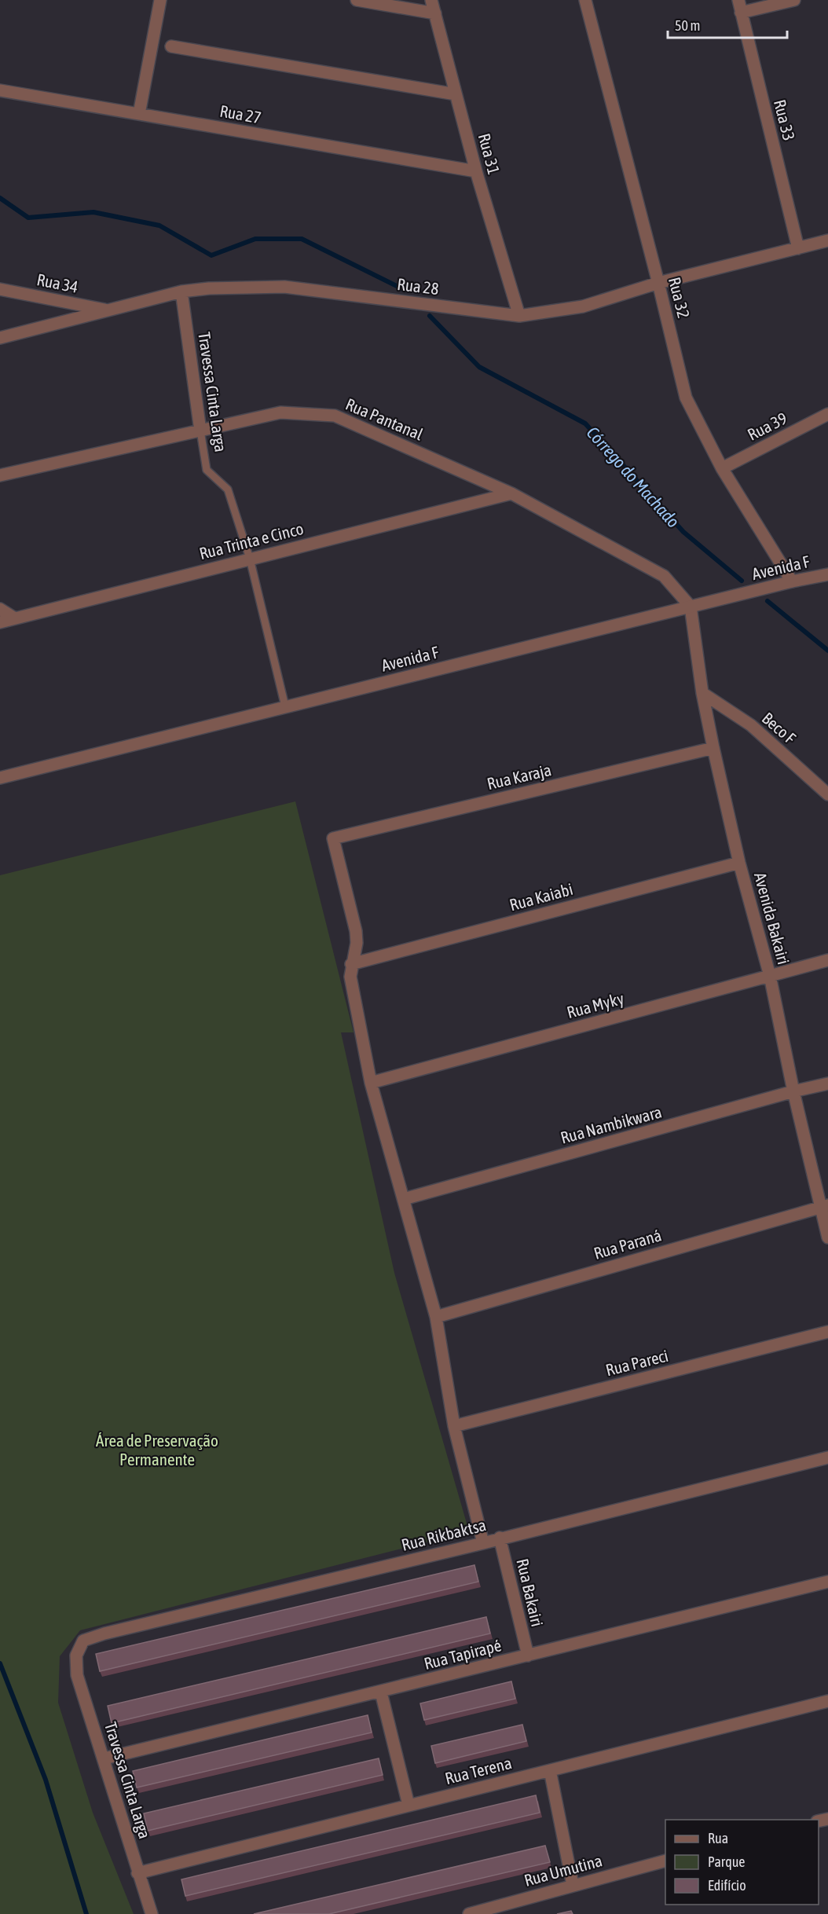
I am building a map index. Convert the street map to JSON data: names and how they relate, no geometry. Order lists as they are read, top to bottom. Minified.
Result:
{"streets":{"street":["Rua 27","Rua 33","Rua 31","Rua 34","Rua 28","Rua 32","Travessa Cinta Larga","Rua Pantanal","Rua 39","Rua Trinta e Cinco","Avenida F","Beco F","Rua Karaja","Rua Kaiabi","Avenida Bakairi","Rua Myky","Rua Nambikwara","Rua Paraná","Rua Pareci","Rua Rikbaktsa","Rua Bakairi","Rua Tapirapé","Rua Terena","Rua Umutina"]},"crossings":[["Rua 27","Rua 31"],["Rua 33","Rua 28"],["Rua 31","Rua 28"],["Rua 34","Rua 28"],["Rua 28","Rua 32"],["Rua 28","Travessa Cinta Larga"],["Rua 32","Rua 39"],["Rua 32","Avenida F"],["Travessa Cinta Larga","Rua Pantanal"],["Travessa Cinta Larga","Rua Trinta e Cinco"],["Travessa Cinta Larga","Avenida F"],["Travessa Cinta Larga","Rua Rikbaktsa"],["Travessa Cinta Larga","Rua Tapirapé"],["Travessa Cinta Larga","Rua Terena"],["Rua Pantanal","Rua Trinta e Cinco"],["Rua Pantanal","Avenida F"],["Rua Pantanal","Avenida Bakairi"],["Avenida F","Avenida Bakairi"],["Beco F","Avenida Bakairi"],["Rua Karaja","Rua Kaiabi"],["Rua Karaja","Avenida Bakairi"],["Rua Kaiabi","Avenida Bakairi"],["Avenida Bakairi","Rua Myky"],["Avenida Bakairi","Rua Nambikwara"],["Avenida Bakairi","Rua Paraná"],["Rua Rikbaktsa","Rua Bakairi"],["Rua Bakairi","Rua Tapirapé"]],"water":["Córrego do Machado"],"parks":["Área de Preservação Permanente"],"legend":["Rua","Parque","Edifício"],"scale_bar":"50 m"}
